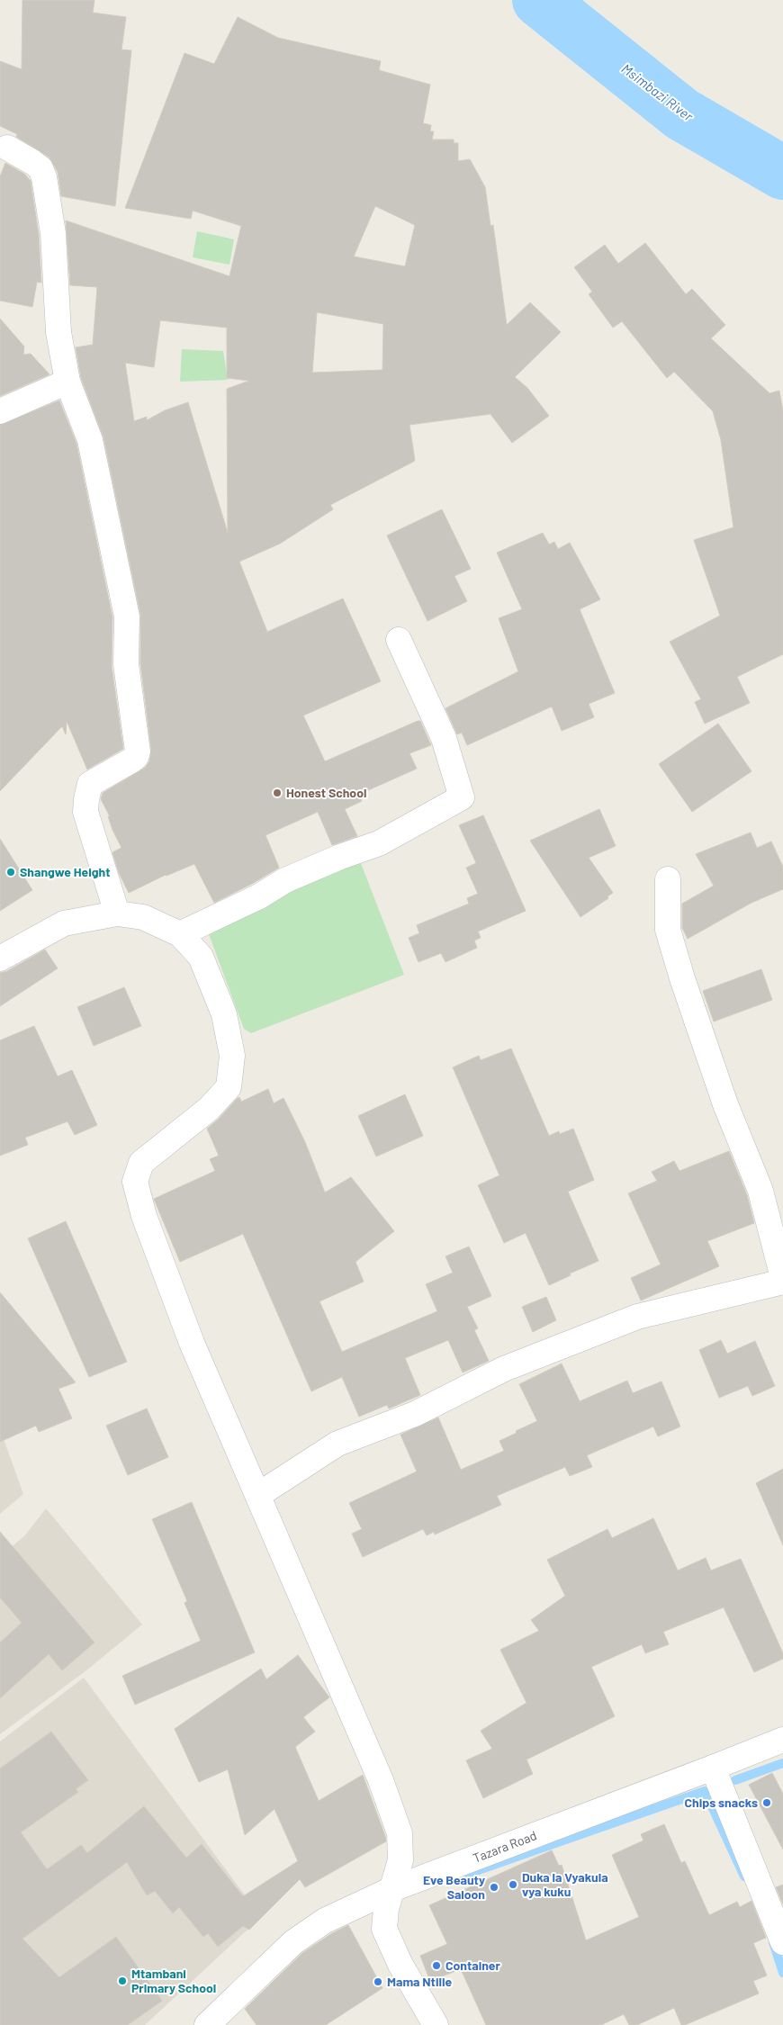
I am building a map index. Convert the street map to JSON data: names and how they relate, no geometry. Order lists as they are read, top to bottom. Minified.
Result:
{"streets":{"street":["Tazara Road"]},"water":["Msimbazi River"],"places":["Honest School","Shangwe Height","Chips snacks","Duka la Vyakula vya kuku","Eve Beauty Saloon","Container","Mtambani Primary School","Mama Ntilie"]}
